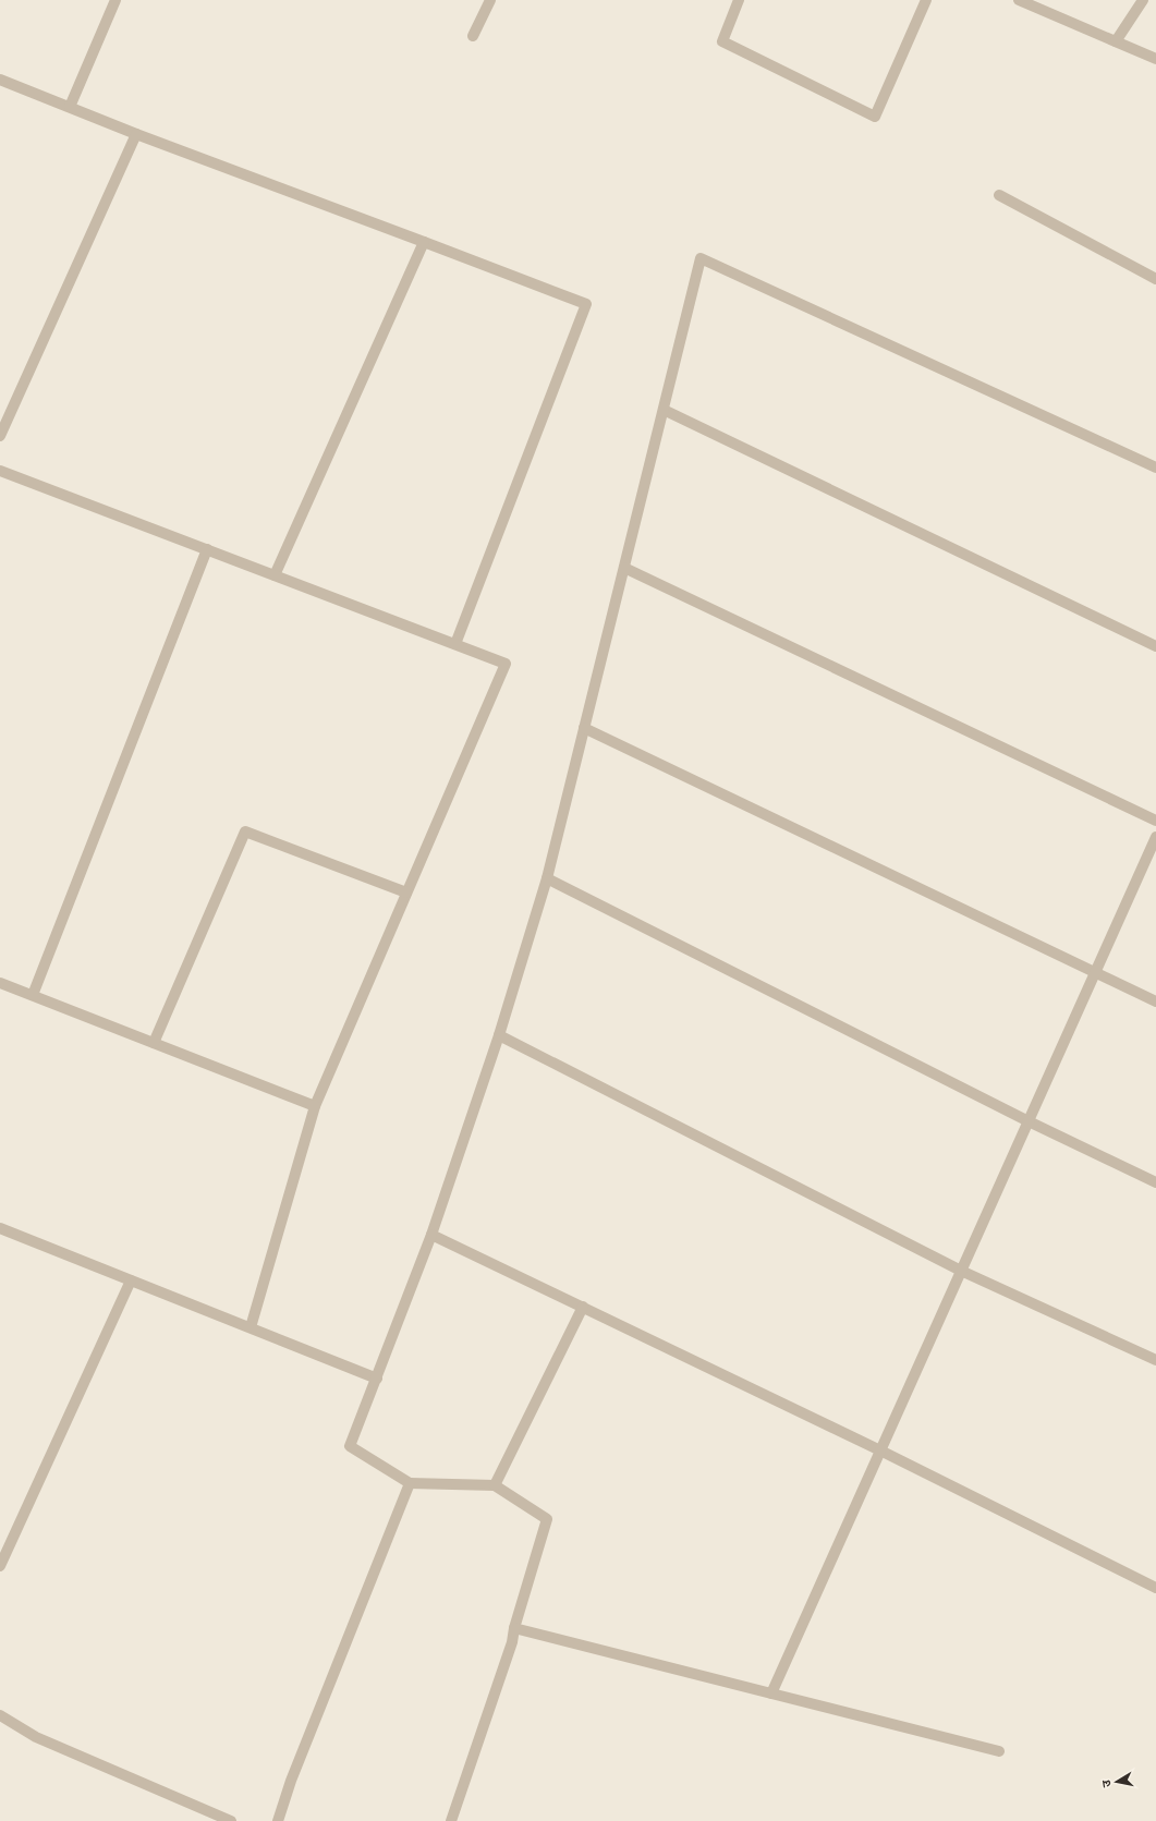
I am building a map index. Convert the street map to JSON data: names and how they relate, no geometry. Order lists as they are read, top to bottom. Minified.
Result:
{"north":"left"}
